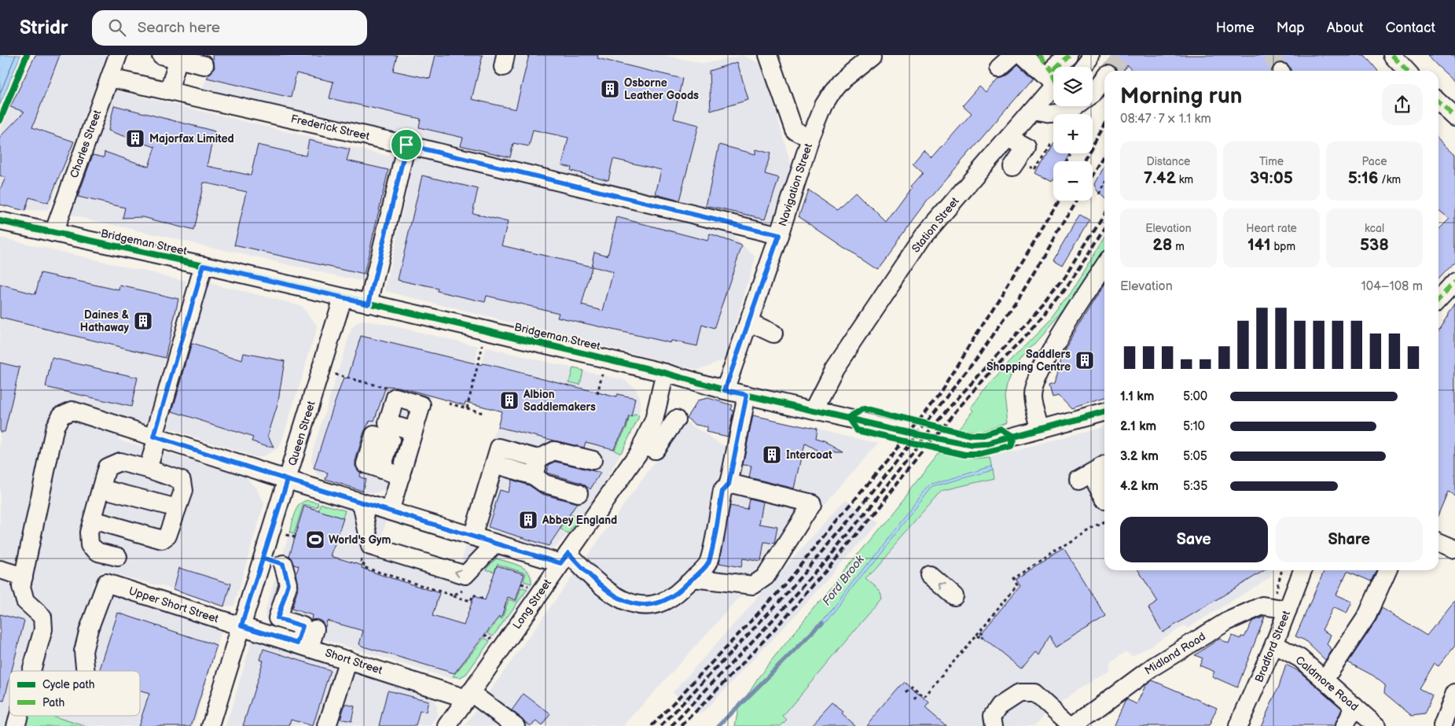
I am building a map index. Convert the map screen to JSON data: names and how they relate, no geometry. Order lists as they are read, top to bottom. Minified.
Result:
{"streets":{"street":["Frederick Street","Charles Street","Navigation Street","Station Street","Bridgeman Street","Queen Street","Long Street","Upper Short Street","Bradford Street","Midland Road","Short Street","Caldmore Road"]},"crossings":[["Frederick Street","Charles Street"],["Frederick Street","Navigation Street"],["Charles Street","Bridgeman Street"],["Navigation Street","Bridgeman Street"],["Station Street","Bridgeman Street"],["Bridgeman Street","Queen Street"],["Bridgeman Street","Long Street"],["Queen Street","Upper Short Street"],["Queen Street","Short Street"],["Long Street","Short Street"],["Upper Short Street","Short Street"],["Bradford Street","Midland Road"],["Bradford Street","Caldmore Road"]],"water":["Ford Brook"],"places":{"building":["Osborne Leather Goods","Majorfax Limited","Daines & Hathaway","Saddlers Shopping Centre","Albion Saddlemakers","Intercoat","Abbey England"],"sports":["World's Gym"]},"legend":["Cycle path","Path"],"page":{"header":"Stridr","search":"Search here","nav":["Home","Map","About","Contact"],"map_buttons":["+","−"],"heading":["Morning run","08:47 · 7 × 1.1 km"],"stats":[["Distance","7.42 km"],["Time","39:05"],["Pace","5:16 /km"],["Elevation","28 m"],["Heart rate","141 bpm"],["kcal","538"]],"chart":["Elevation","104–108 m"],"list":[{"name":"1.1 km","note":"5:00"},{"name":"2.1 km","note":"5:10"},{"name":"3.2 km","note":"5:05"},{"name":"4.2 km","note":"5:35"}],"buttons":["Save","Share"]}}
